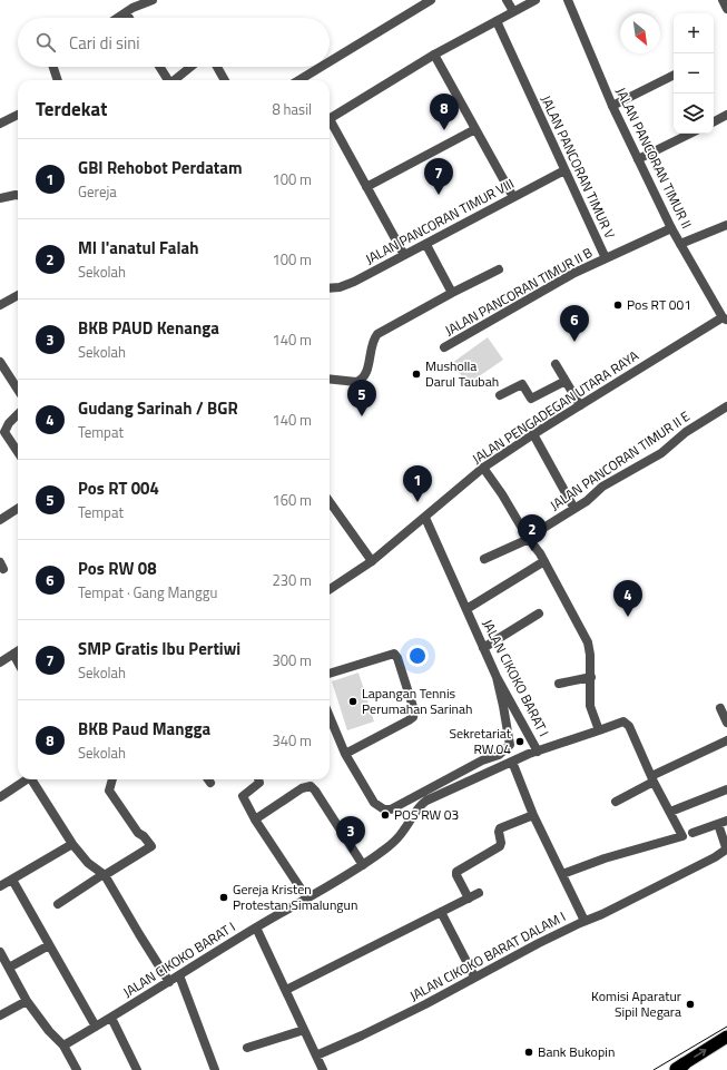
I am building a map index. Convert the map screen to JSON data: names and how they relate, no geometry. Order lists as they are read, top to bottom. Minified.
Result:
{"streets":{"street":["JALAN PANCORAN TIMUR II","JALAN PANCORAN TIMUR V","JALAN PANCORAN TIMUR VIII","JALAN PANCORAN TIMUR II B","JALAN PENGADEGAN UTARA RAYA","JALAN PANCORAN TIMUR II E","JALAN CIKOKO BARAT I","JALAN CIKOKO BARAT DALAM I"]},"crossings":[["JALAN PANCORAN TIMUR II","JALAN PANCORAN TIMUR V"],["JALAN PANCORAN TIMUR II","JALAN PENGADEGAN UTARA RAYA"],["JALAN PANCORAN TIMUR V","JALAN PANCORAN TIMUR VIII"],["JALAN PANCORAN TIMUR V","JALAN PANCORAN TIMUR II B"],["JALAN PENGADEGAN UTARA RAYA","JALAN CIKOKO BARAT I"],["JALAN CIKOKO BARAT I","JALAN CIKOKO BARAT DALAM I"]],"places":["Pos RT 001","Musholla Darul Taubah","Lapangan Tennis Perumahan Sarinah","Sekretariat RW.04","POS RW 03","Gereja Kristen Protestan Simalungun","Komisi Aparatur Sipil Negara","Bank Bukopin"],"north":"bottom right","page":{"map_buttons":["+","−"],"search":"Cari di sini","heading":["Terdekat","8 hasil"],"pins":["8","7","6","5","1","2","4","3"],"list":[{"mark":"1","name":"GBI Rehobot Perdatam","note":"Gereja","value":"100 m"},{"mark":"2","name":"MI I'anatul Falah","note":"Sekolah","value":"100 m"},{"mark":"3","name":"BKB PAUD Kenanga","note":"Sekolah","value":"140 m"},{"mark":"4","name":"Gudang Sarinah / BGR","note":"Tempat","value":"140 m"},{"mark":"5","name":"Pos RT 004","note":"Tempat","value":"160 m"},{"mark":"6","name":"Pos RW 08","note":"Tempat · Gang Manggu","value":"230 m"},{"mark":"7","name":"SMP Gratis Ibu Pertiwi","note":"Sekolah","value":"300 m"},{"mark":"8","name":"BKB Paud Mangga","note":"Sekolah","value":"340 m"}]}}
